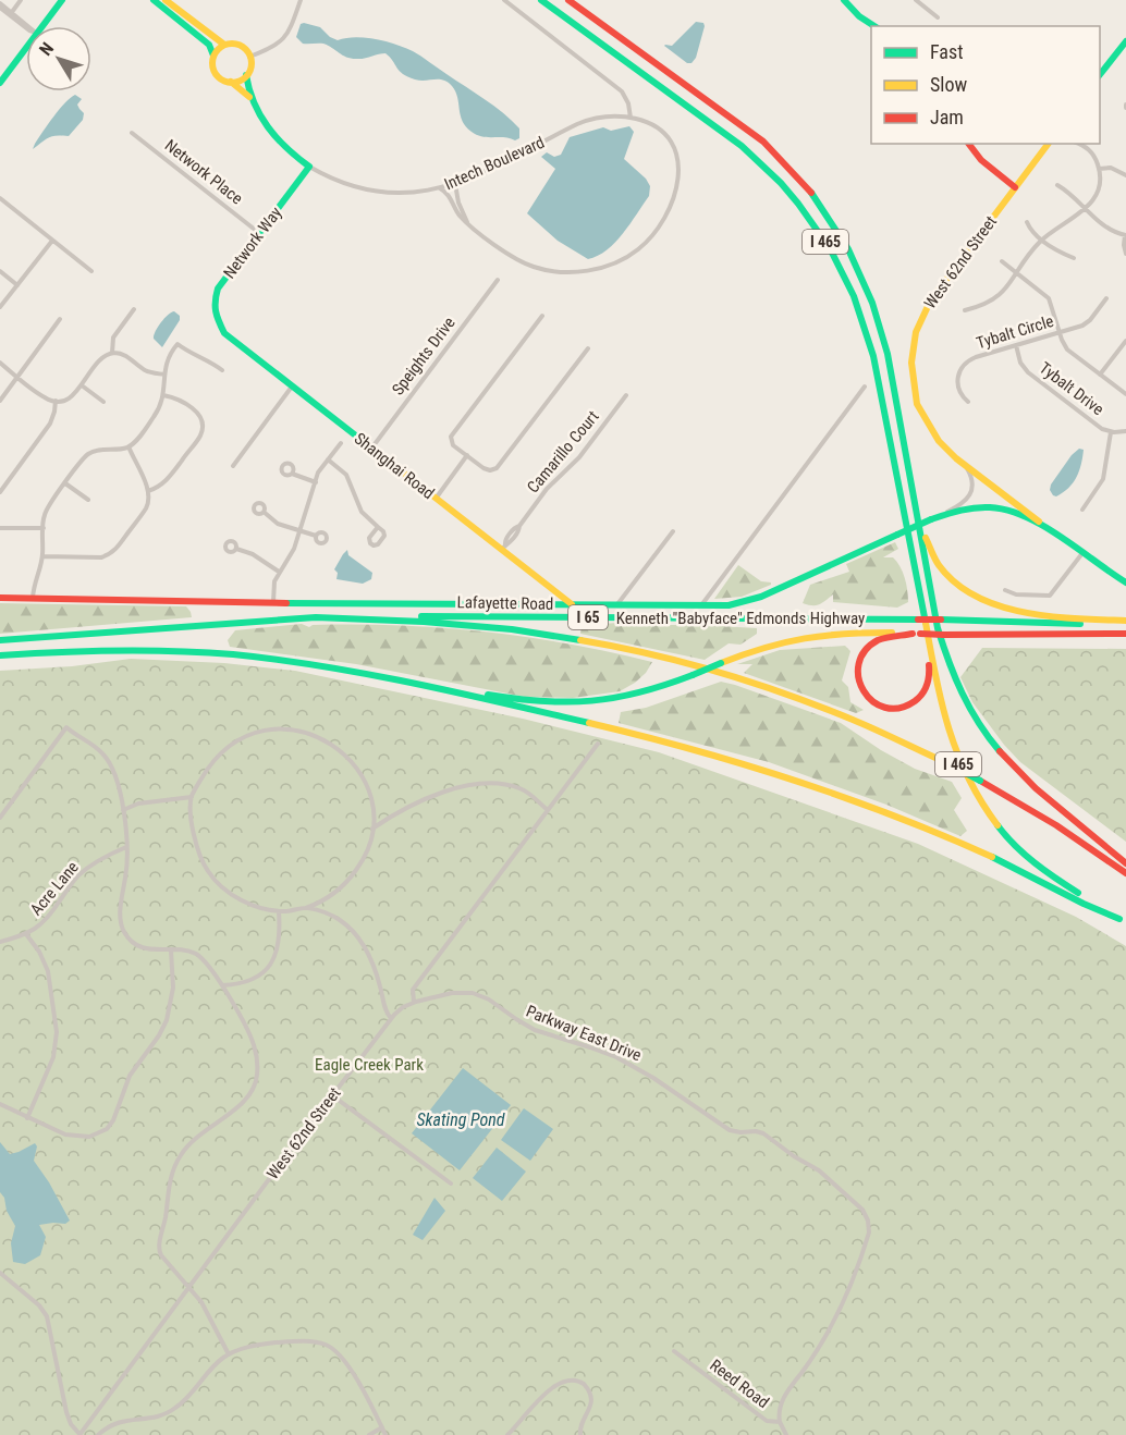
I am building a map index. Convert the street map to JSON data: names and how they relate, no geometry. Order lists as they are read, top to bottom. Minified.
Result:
{"streets":{"main road":["Intech Boulevard","I 465","Network Way","West 62nd Street","Shanghai Road","Lafayette Road","I 65","Kenneth \"Babyface\" Edmonds Highway"],"street":["Network Place","Tybalt Circle","Speights Drive","Tybalt Drive","Camarillo Court","Acre Lane","Parkway East Drive","Reed Road"]},"crossings":[["Intech Boulevard","Network Way"],["Network Place","Network Way"],["Network Way","Shanghai Road"],["West 62nd Street","Parkway East Drive"],["Tybalt Circle","Tybalt Drive"],["Speights Drive","Shanghai Road"],["Camarillo Court","Shanghai Road"],["Shanghai Road","Lafayette Road"],["I 65","Kenneth \"Babyface\" Edmonds Highway"],["Parkway East Drive","Reed Road"]],"water":["Skating Pond"],"parks":["Eagle Creek Park"],"legend":["Fast","Slow","Jam"],"north":"top left"}
